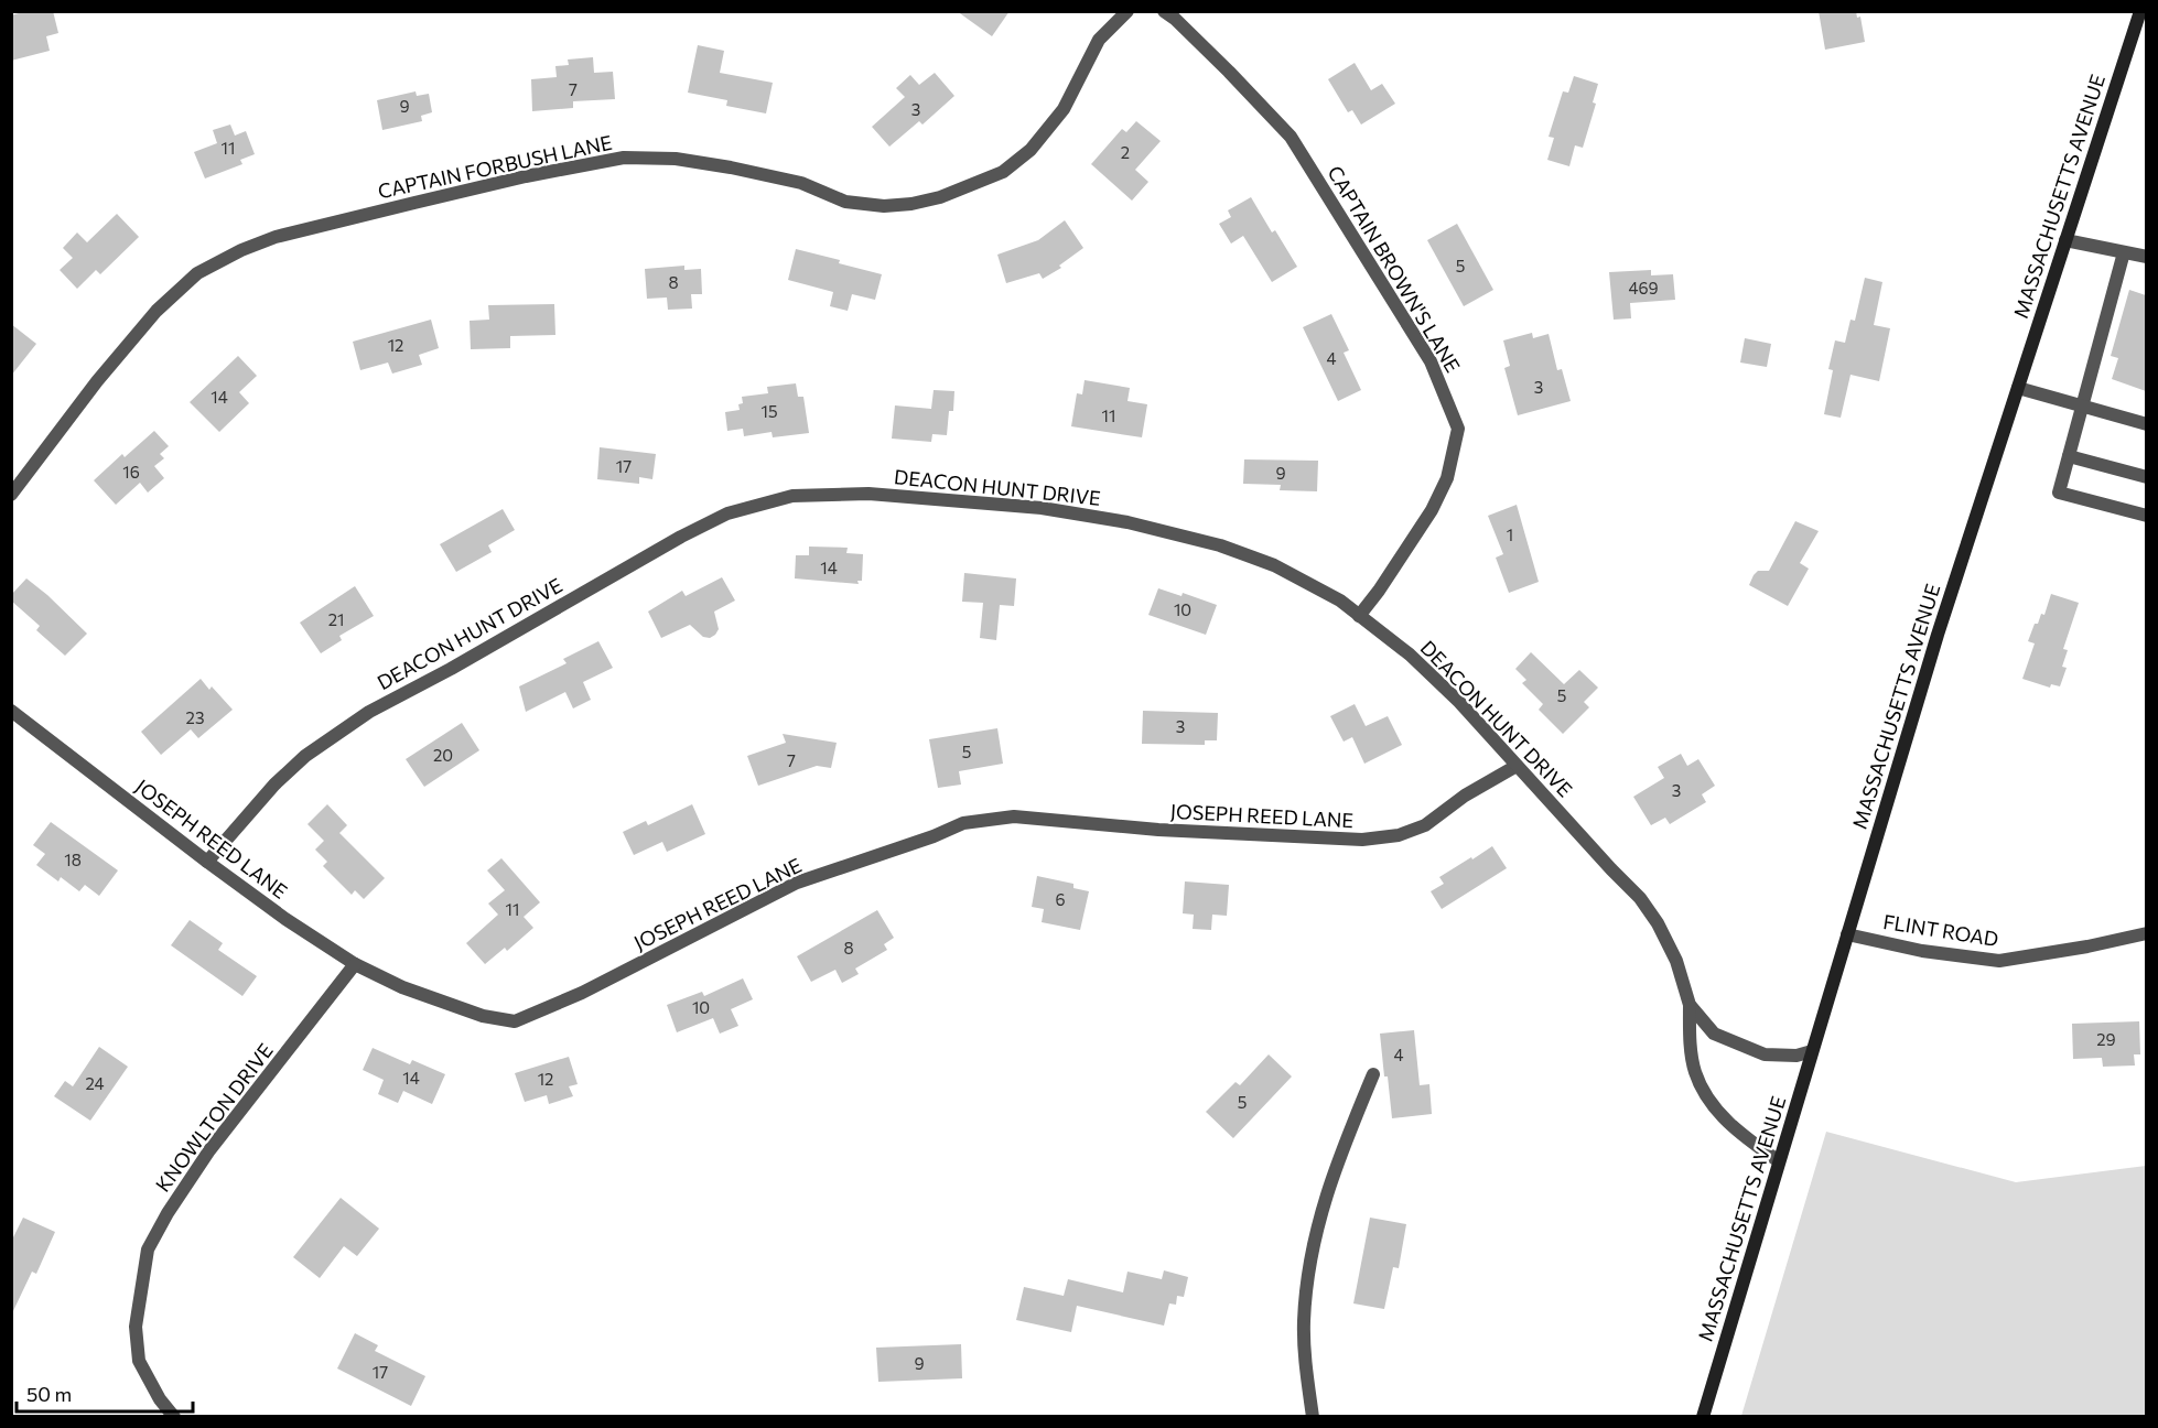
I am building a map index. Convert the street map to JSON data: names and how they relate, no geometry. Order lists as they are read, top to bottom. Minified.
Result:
{"streets":{"main road":["MASSACHUSETTS AVENUE"],"street":["CAPTAIN FORBUSH LANE","CAPTAIN BROWN'S LANE","DEACON HUNT DRIVE","JOSEPH REED LANE","FLINT ROAD","KNOWLTON DRIVE"]},"crossings":[["MASSACHUSETTS AVENUE","DEACON HUNT DRIVE"],["MASSACHUSETTS AVENUE","FLINT ROAD"],["CAPTAIN BROWN'S LANE","DEACON HUNT DRIVE"],["DEACON HUNT DRIVE","JOSEPH REED LANE"],["JOSEPH REED LANE","KNOWLTON DRIVE"]],"house_numbers":["7","9","3","11","2","5","8","469","12","4","3","14","15","11","17","16","9","1","14","10","21","5","23","3","5","20","7","3","18","6","11","8","10","29","4","14","12","24","5","9","17"],"scale_bar":"50 m"}
